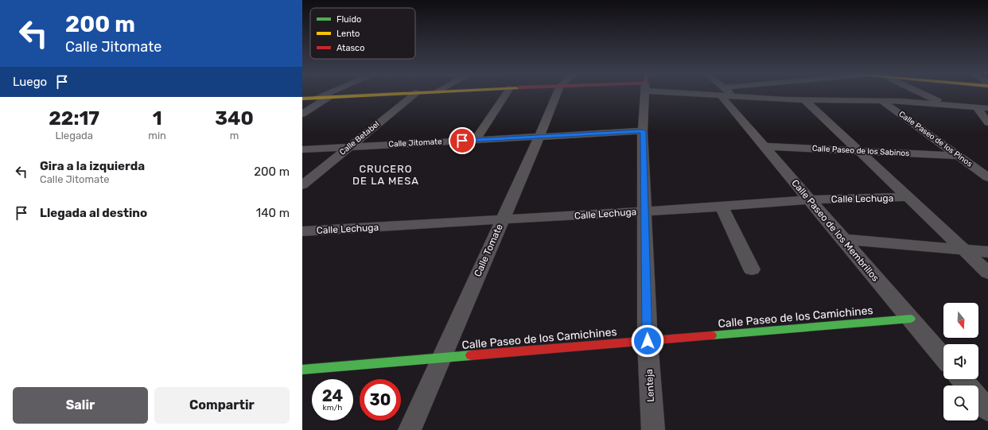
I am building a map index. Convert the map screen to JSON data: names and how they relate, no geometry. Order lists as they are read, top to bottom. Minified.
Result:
{"streets":{"street":["Calle Betabel","Calle Paseo de los Pinos","Calle Jitomate","Calle Paseo de los Sabinos","Calle Lechuga","Calle Paseo de los Membrillos","Calle Tomate","Calle Paseo de los Camichines","Lenteja"]},"crossings":[["Calle Betabel","Calle Jitomate"],["Calle Paseo de los Pinos","Calle Paseo de los Sabinos"],["Calle Jitomate","Calle Tomate"],["Calle Jitomate","Lenteja"],["Calle Paseo de los Sabinos","Calle Paseo de los Membrillos"],["Calle Lechuga","Calle Paseo de los Membrillos"],["Calle Lechuga","Calle Tomate"],["Calle Lechuga","Lenteja"],["Calle Paseo de los Membrillos","Calle Paseo de los Camichines"],["Calle Tomate","Calle Paseo de los Camichines"],["Calle Paseo de los Camichines","Lenteja"]],"districts":["CRUCERO DE LA MESA"],"legend":["Fluido","Lento","Atasco"],"north":"bottom","page":{"turn":["200 m","Calle Jitomate"],"then":"Luego","eta":["22:17","Llegada","1","min","340","m"],"list":[{"name":"Gira a la izquierda","note":"Calle Jitomate","value":"200 m"},{"name":"Llegada al destino","value":"140 m"}],"speed":"24 km/h","limit":"30","buttons":["Salir","Compartir"]}}
